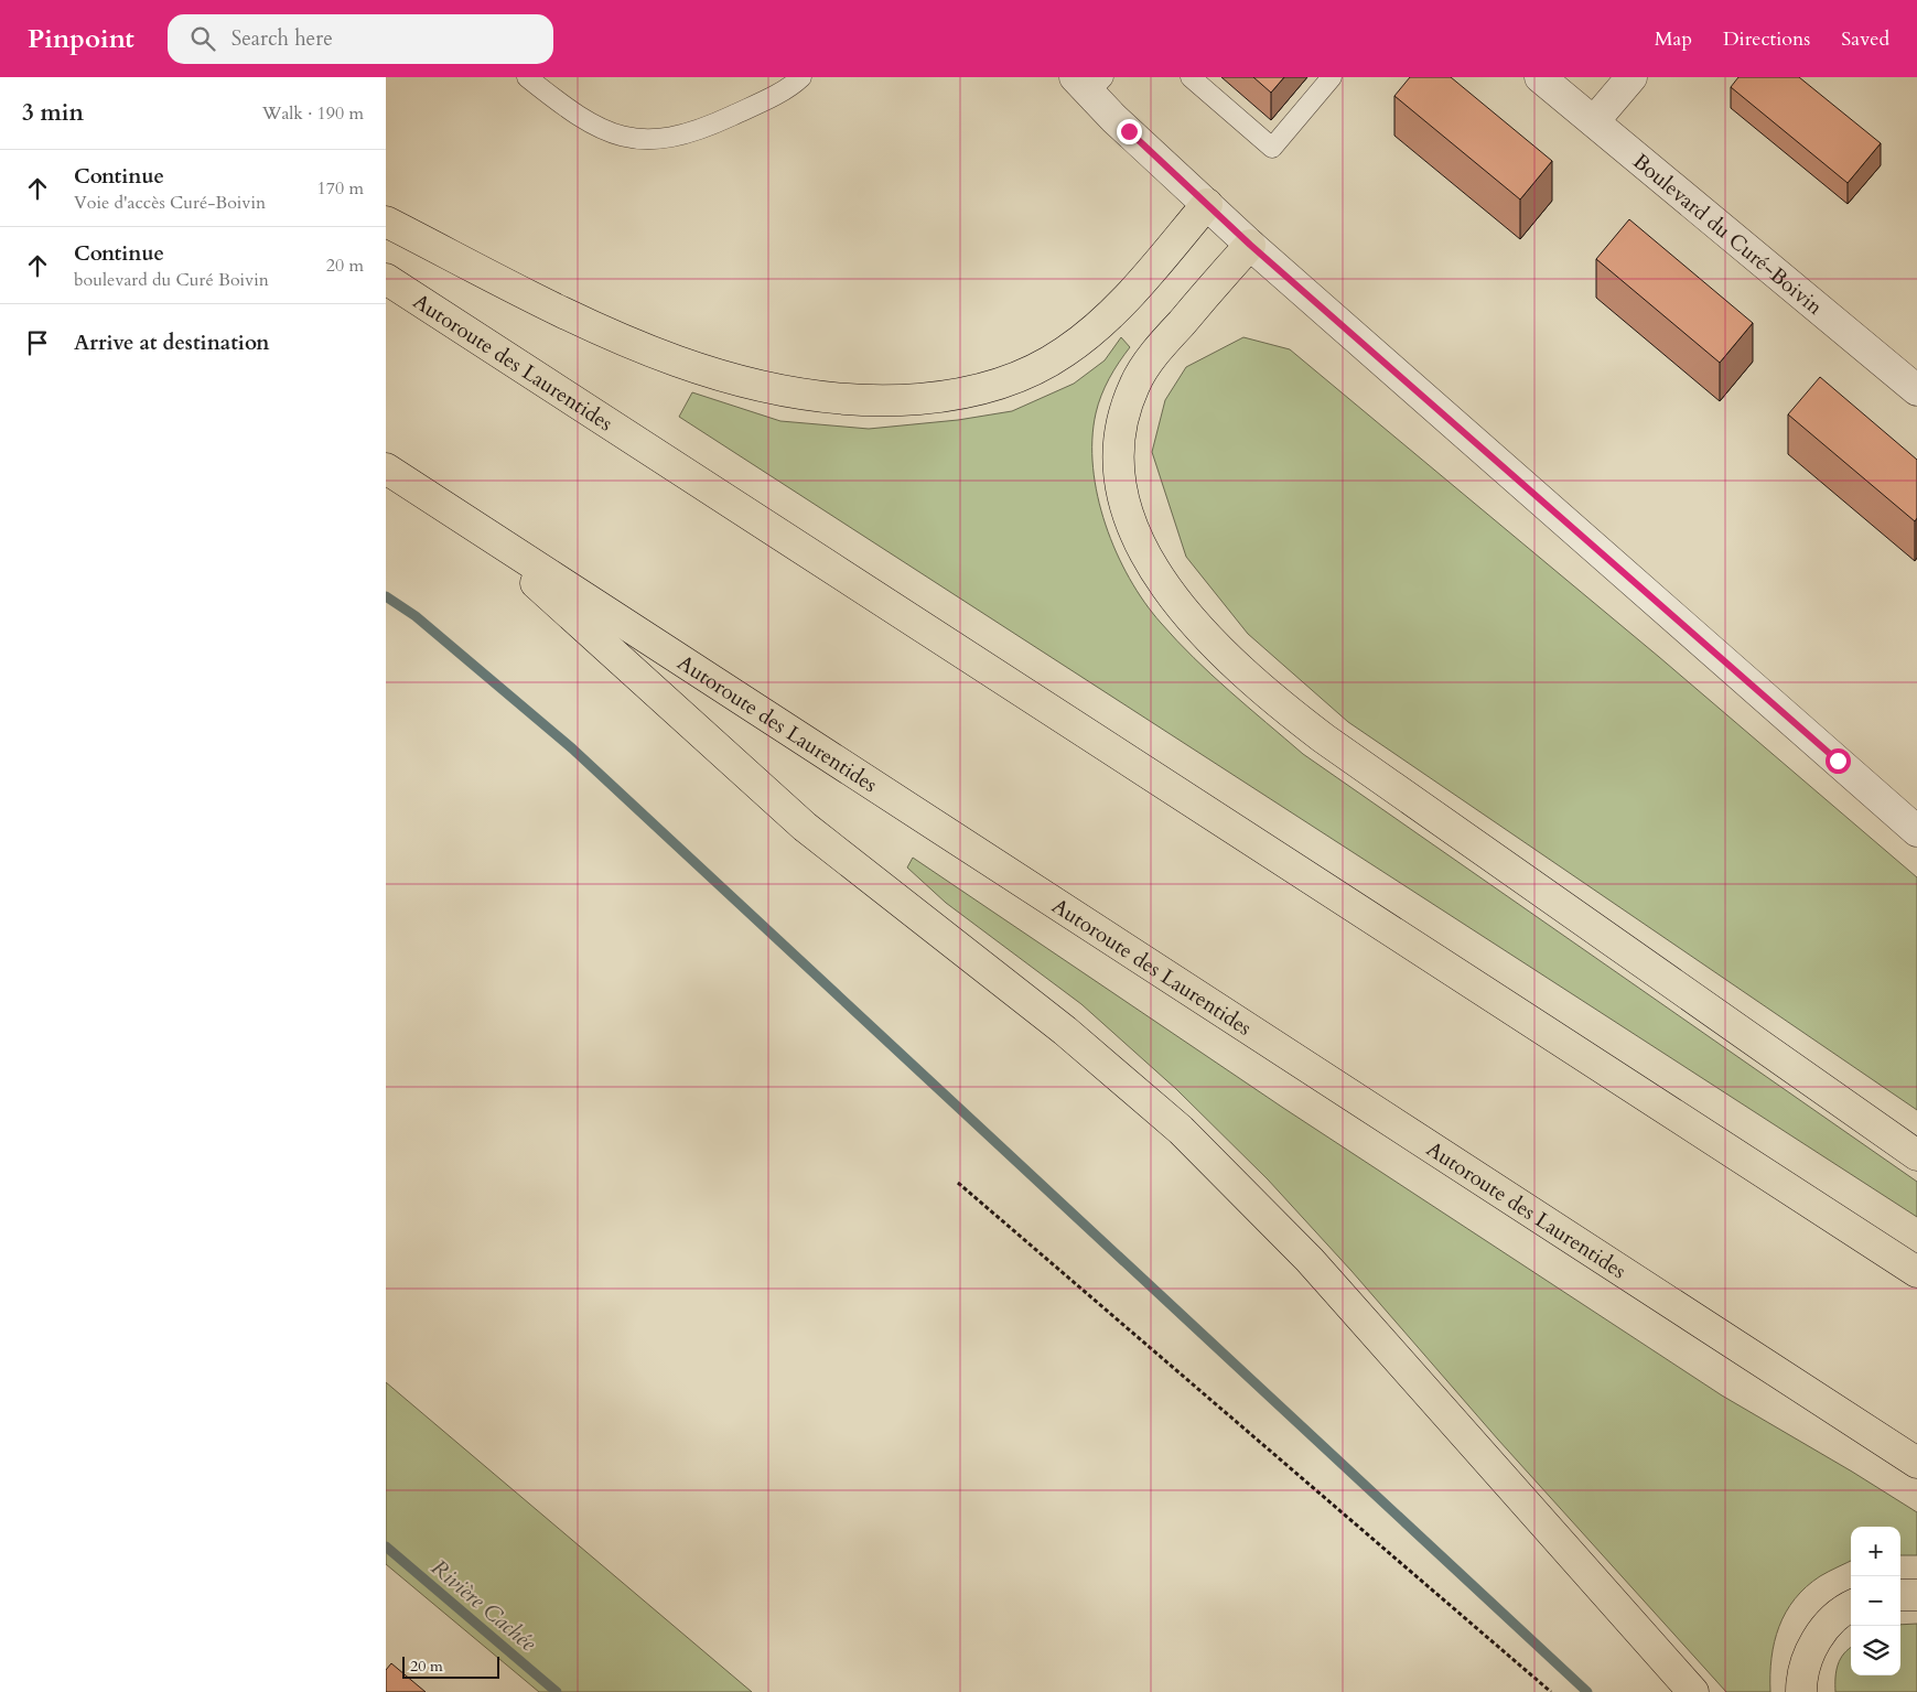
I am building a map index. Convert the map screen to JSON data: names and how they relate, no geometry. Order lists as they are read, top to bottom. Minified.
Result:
{"streets":{"highway":["Autoroute des Laurentides"],"street":["Boulevard du Curé-Boivin"]},"water":["Rivière Cachée"],"scale_bar":"20 m","page":{"header":"Pinpoint","search":"Search here","nav":["Map","Directions","Saved"],"heading":["3 min","Walk · 190 m"],"list":[["Continue","Voie d'accès Curé-Boivin","170 m"],["Continue","boulevard du Curé Boivin","20 m"],"Arrive at destination"],"map_buttons":["+","−"],"scale":"20 m"}}
